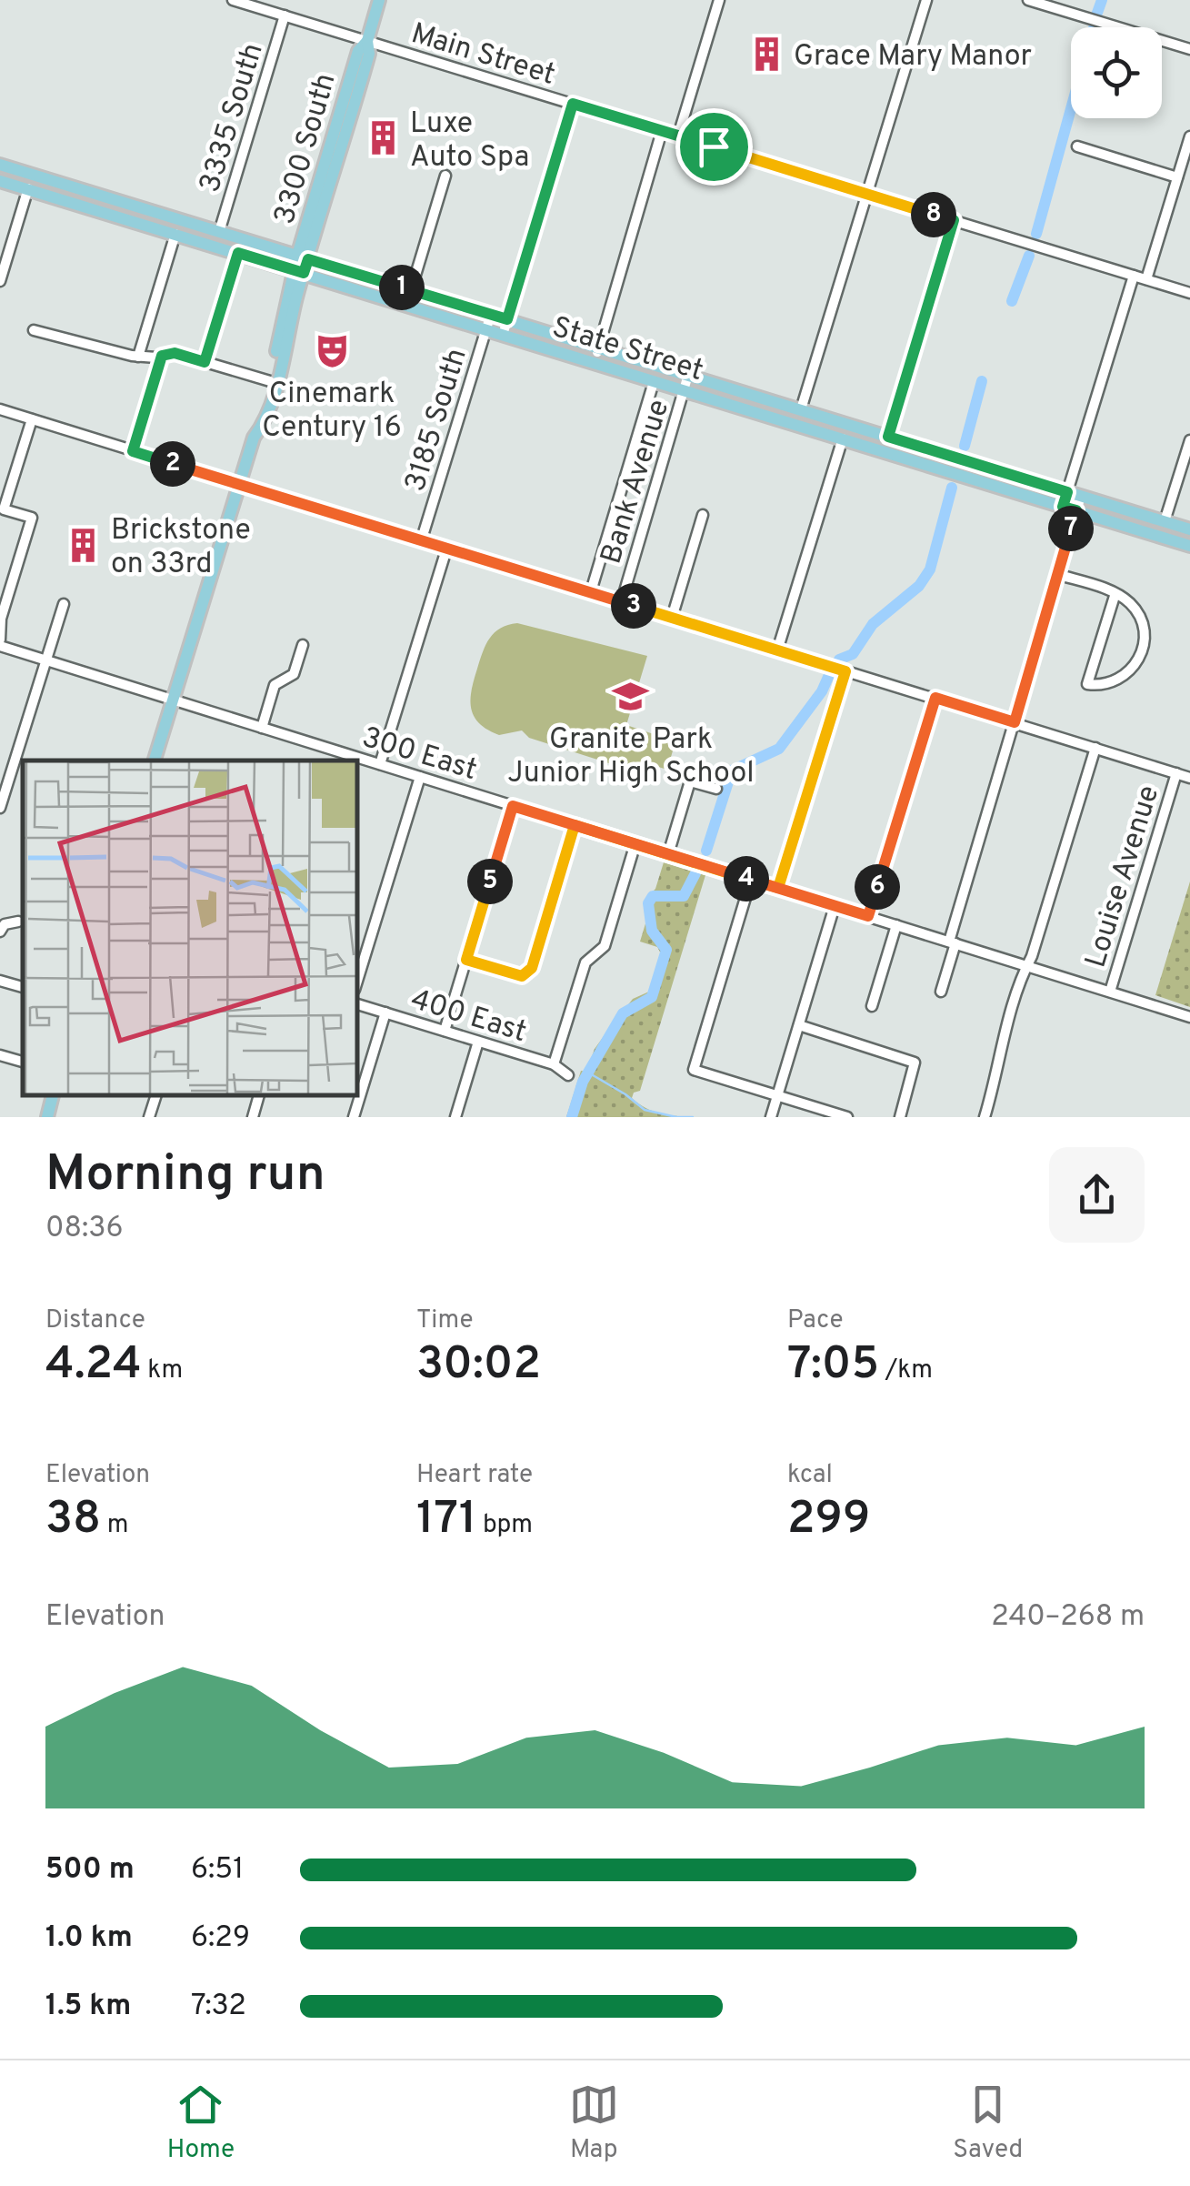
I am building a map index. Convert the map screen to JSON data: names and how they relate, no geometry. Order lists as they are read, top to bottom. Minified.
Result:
{"streets":{"main road":["3300 South","State Street"],"street":["Main Street","3335 South","3185 South","Bank Avenue","300 East","Louise Avenue","400 East"]},"crossings":[["Main Street","3335 South"],["Main Street","3300 South"],["3335 South","State Street"],["3300 South","State Street"],["3300 South","300 East"],["State Street","3185 South"],["State Street","Bank Avenue"],["300 East","Louise Avenue"]],"places":{"building":["Grace Mary Manor","Luxe Auto Spa","Brickstone on 33rd"],"theatre":["Cinemark Century 16"],"school or university":["Granite Park Junior High School"]},"page":{"pins":["8","1","2","7","3","4","5","6"],"heading":["Morning run","08:36"],"stats":[["Distance","4.24 km"],["Time","30:02"],["Pace","7:05 /km"],["Elevation","38 m"],["Heart rate","171 bpm"],["kcal","299"]],"chart":["Elevation","240–268 m"],"list":[{"name":"500 m","note":"6:51"},{"name":"1.0 km","note":"6:29"},{"name":"1.5 km","note":"7:32"}],"tabs":["Home","Map","Saved"]}}
